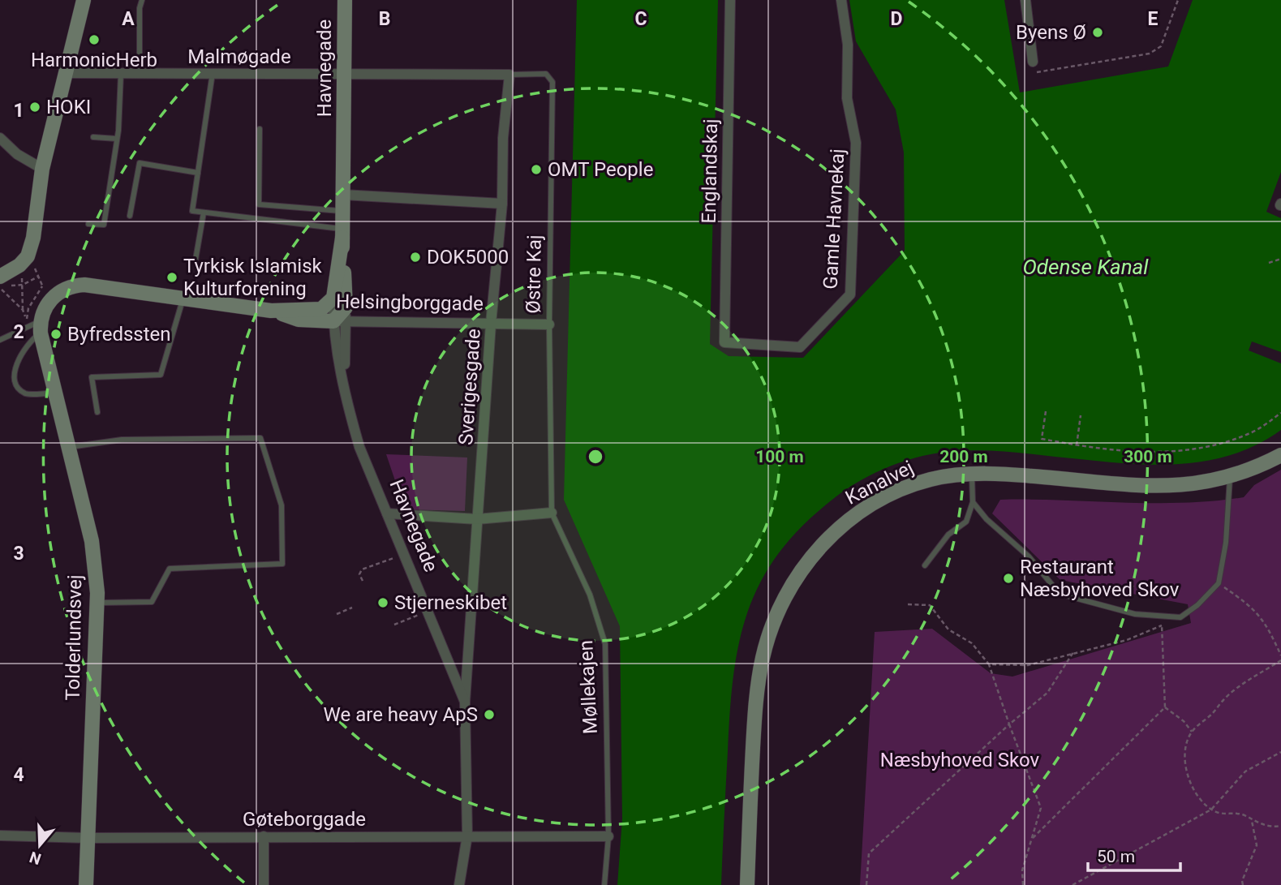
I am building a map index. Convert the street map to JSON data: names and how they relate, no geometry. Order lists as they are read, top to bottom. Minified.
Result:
{"streets":{"street":["Malmøgade","Havnegade","Englandskaj","Gamle Havnekaj","Helsingborggade","Sverigesgade","Kanalvej","Tolderlundsvej","Gøteborggade"],"lane":["Østre Kaj","Møllekajen"]},"crossings":[["Malmøgade","Havnegade"],["Malmøgade","Østre Kaj"],["Malmøgade","Sverigesgade"],["Havnegade","Helsingborggade"],["Havnegade","Sverigesgade"],["Havnegade","Gøteborggade"],["Englandskaj","Gamle Havnekaj"],["Østre Kaj","Helsingborggade"],["Østre Kaj","Sverigesgade"],["Østre Kaj","Møllekajen"],["Helsingborggade","Sverigesgade"],["Tolderlundsvej","Gøteborggade"],["Møllekajen","Gøteborggade"]],"water":["Odense Kanal"],"parks":["Næsbyhoved Skov"],"places":["Byens Ø","HarmonicHerb","HOKI","OMT People","DOK5000","Tyrkisk Islamisk Kulturforening","Byfredssten","Restaurant Næsbyhoved Skov","Stjerneskibet","We are heavy ApS"],"scale_bar":"50 m","north":"bottom","grid":{"columns":["A","B","C","D","E"],"rows":["1","2","3","4"]},"rings":["100 m","200 m","300 m"]}
